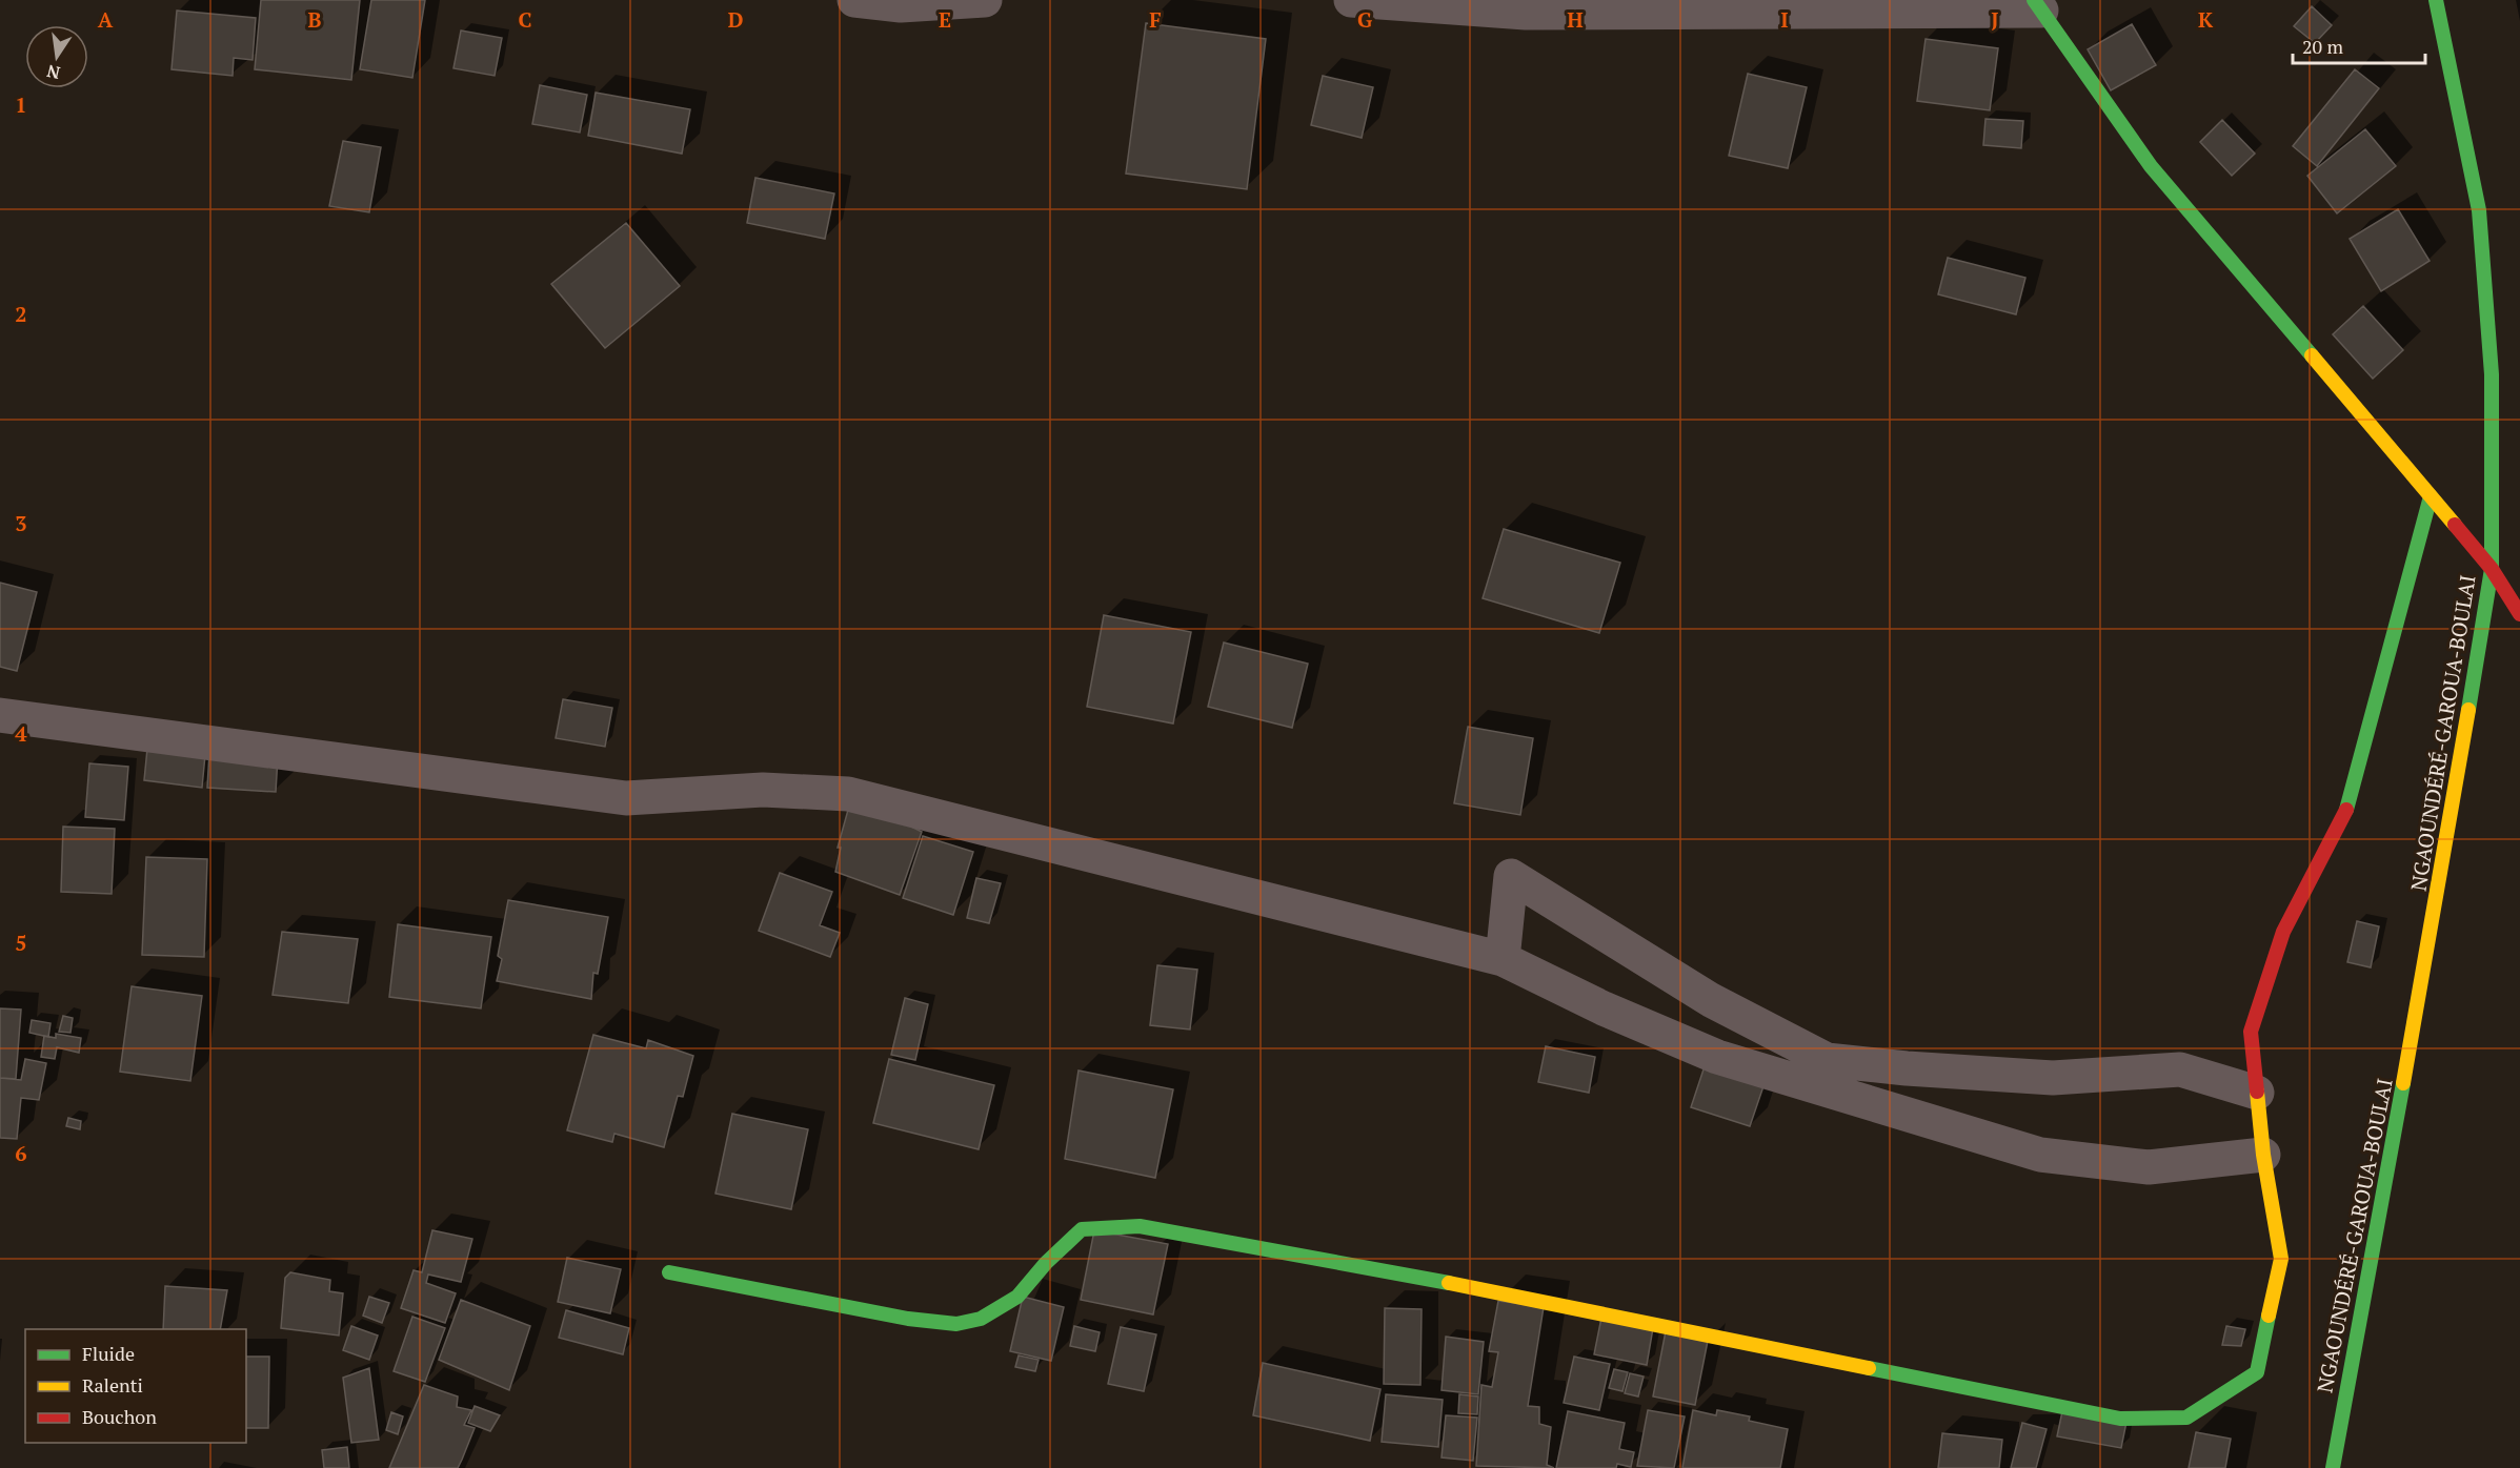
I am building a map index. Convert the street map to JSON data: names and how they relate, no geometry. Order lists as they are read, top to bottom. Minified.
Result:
{"streets":{"main road":["NGAOUNDÉRÉ-GAROUA-BOULAI"]},"legend":["Fluide","Ralenti","Bouchon"],"scale_bar":"20 m","north":"bottom","grid":{"columns":["A","B","C","D","E","F","G","H","I","J","K"],"rows":["1","2","3","4","5","6"]}}
